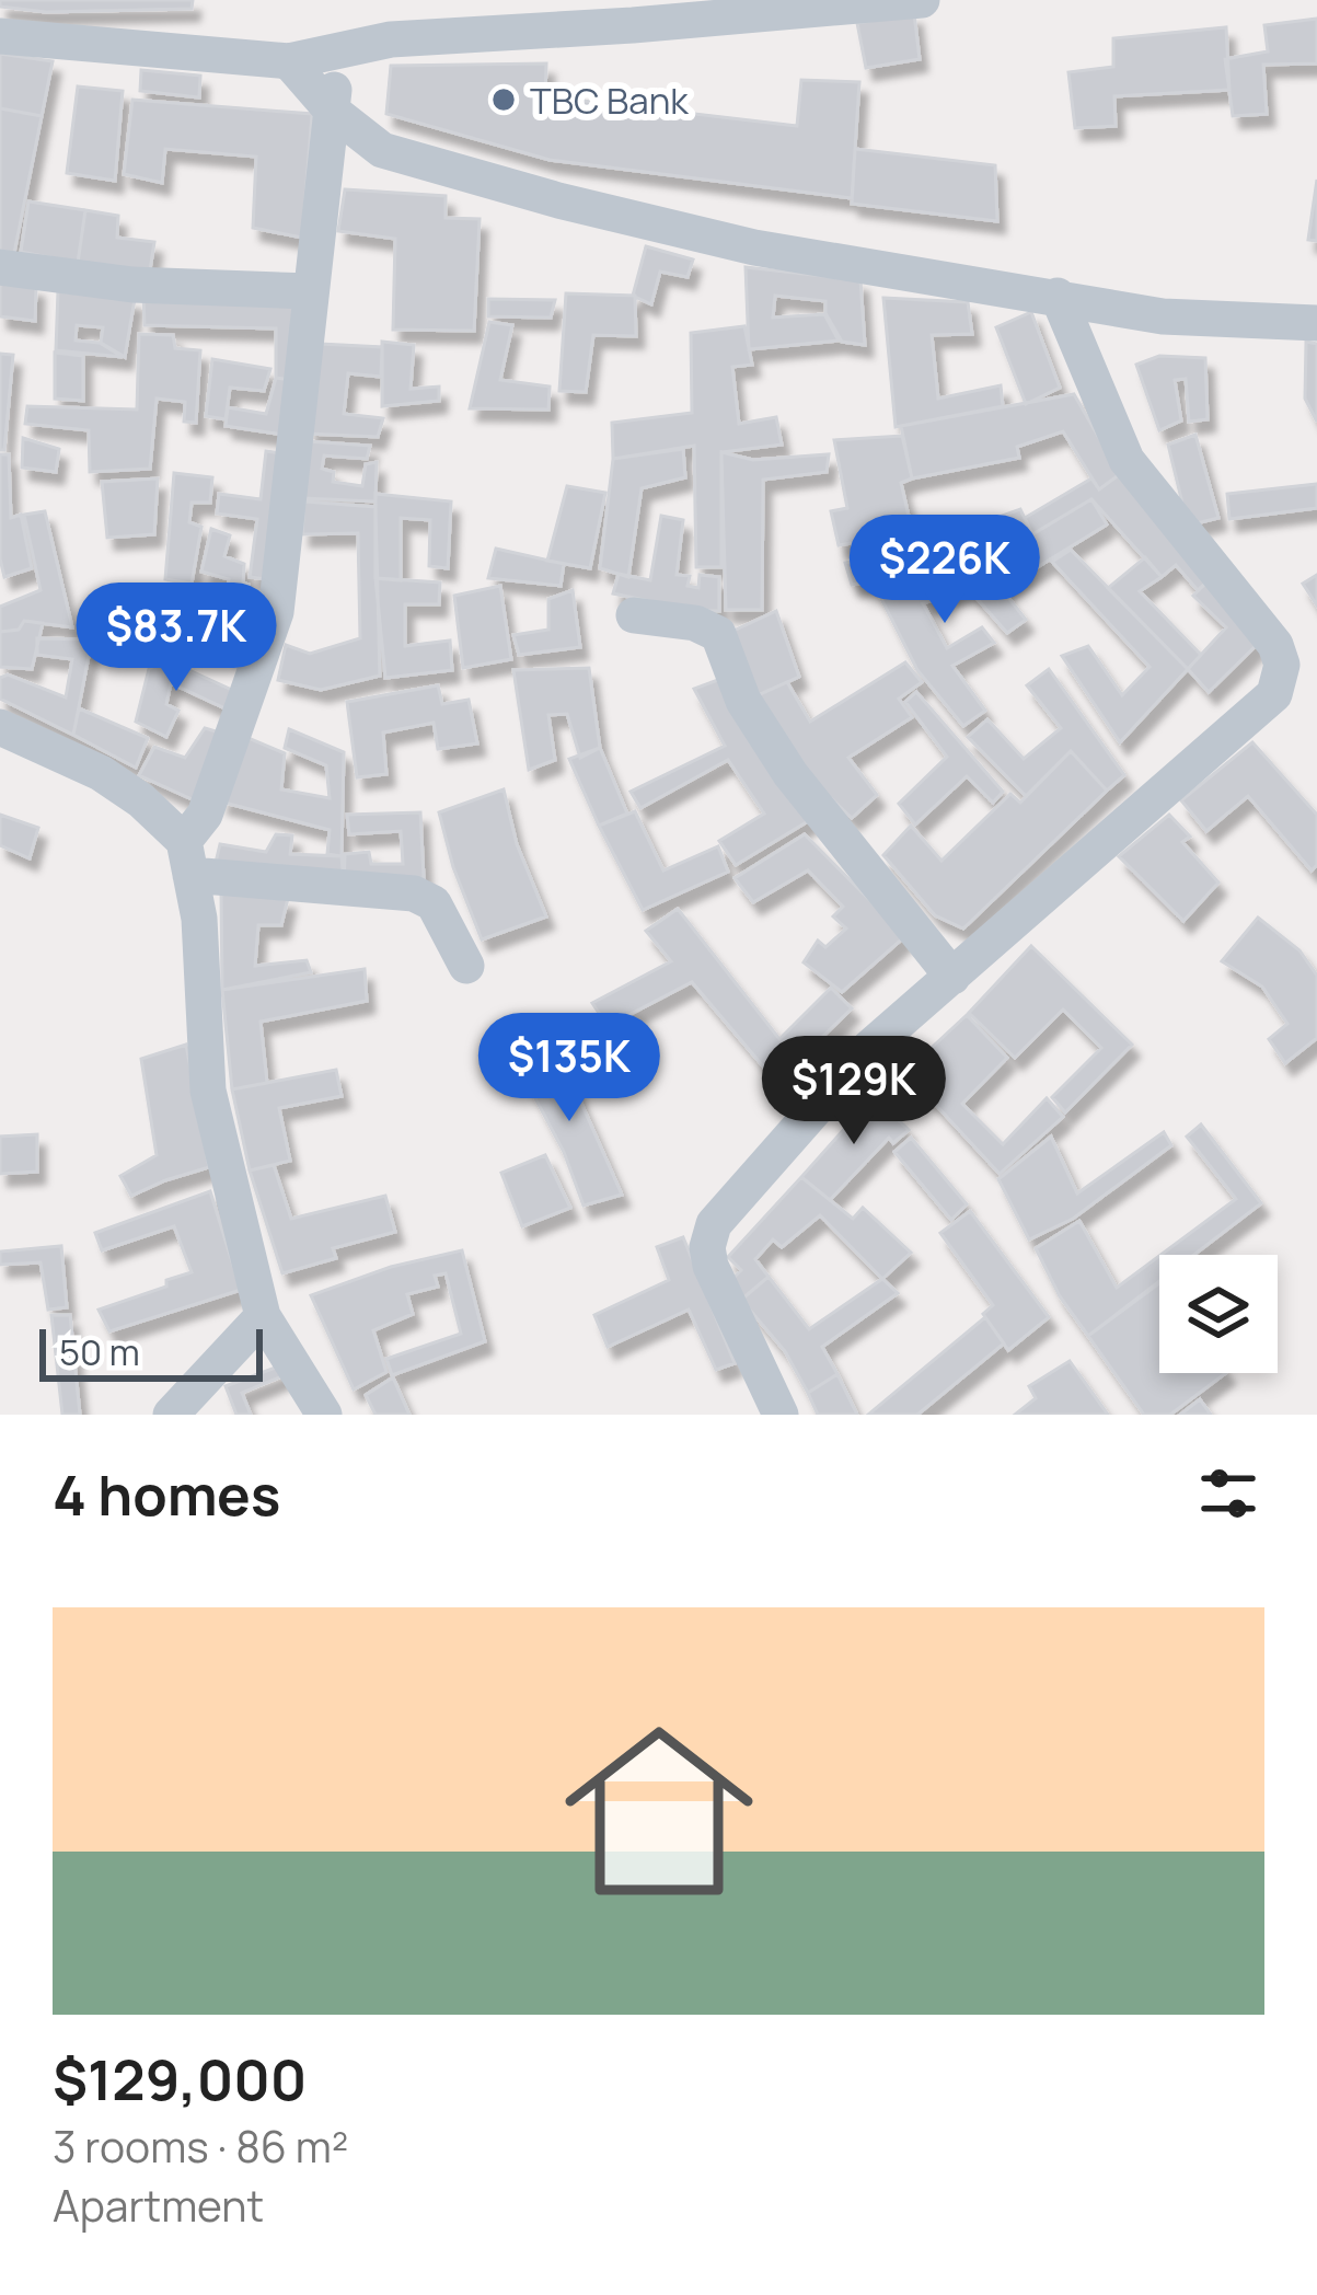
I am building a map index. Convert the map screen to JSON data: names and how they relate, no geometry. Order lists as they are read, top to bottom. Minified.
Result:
{"places":["TBC Bank"],"scale_bar":"50 m","page":{"price":["$226K","$83.7K","$135K","$129K"],"scale":"50 m","heading":"4 homes","list":[{"name":"$129,000","note":"3 rooms · 86 m² · Apartment"}]}}
